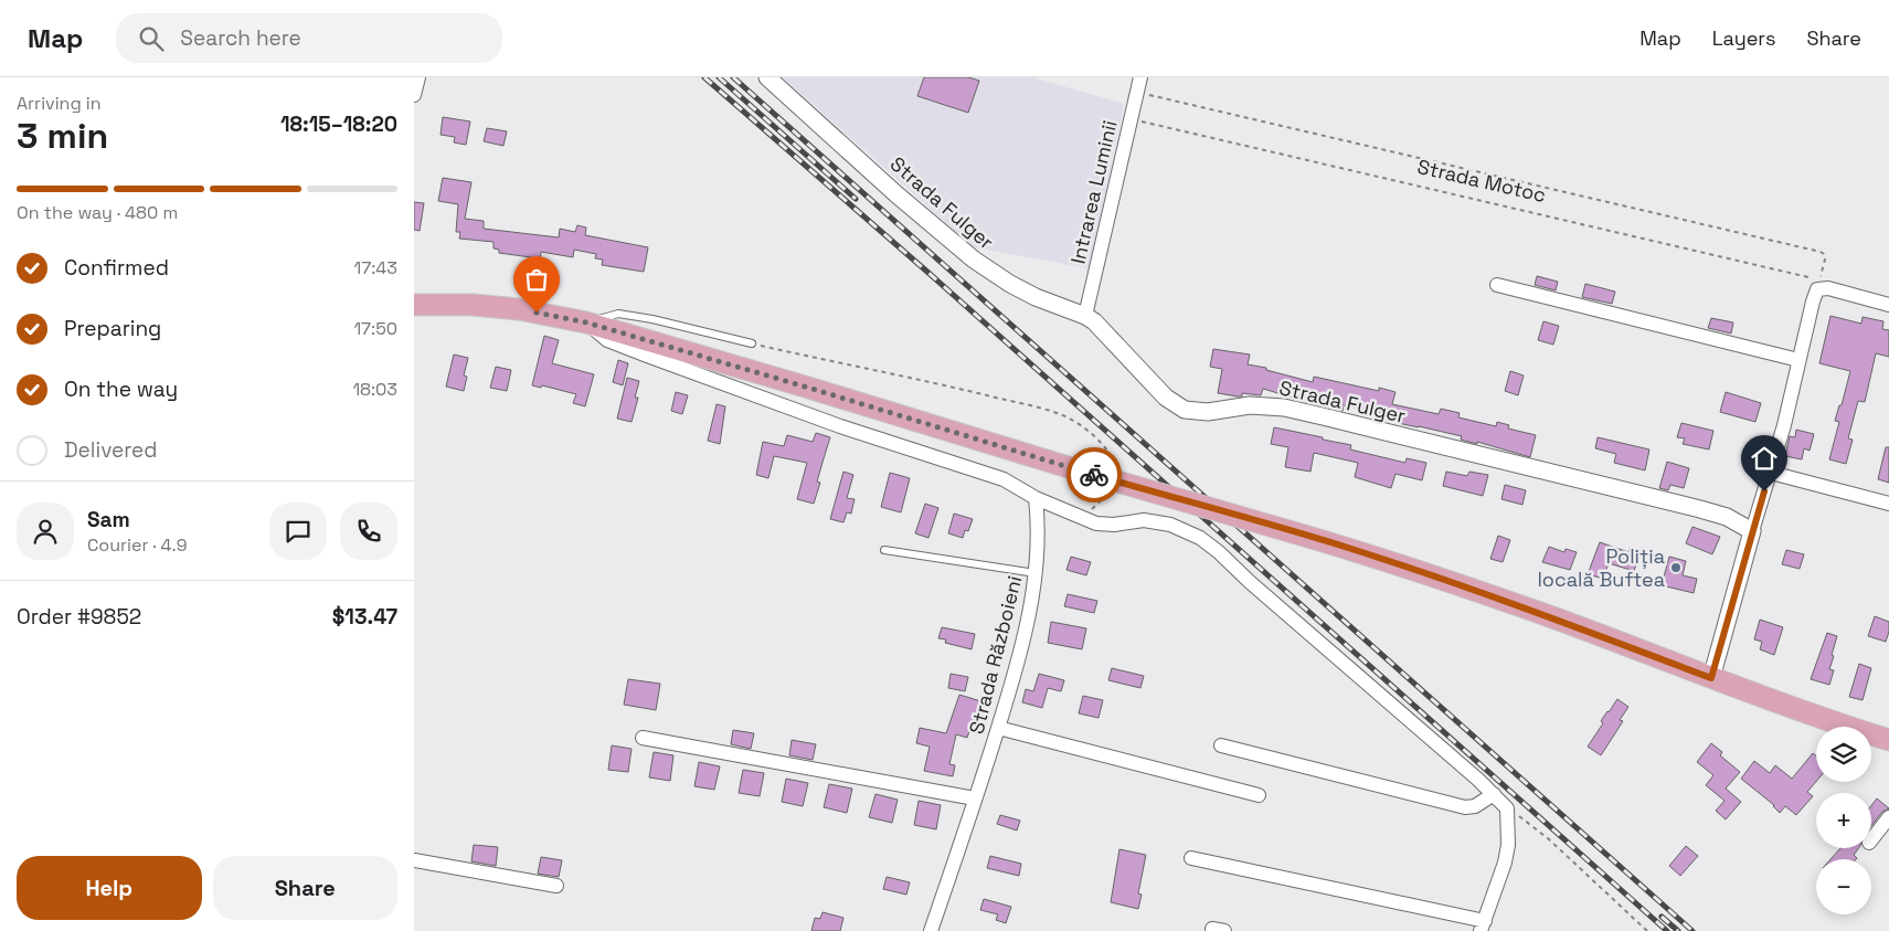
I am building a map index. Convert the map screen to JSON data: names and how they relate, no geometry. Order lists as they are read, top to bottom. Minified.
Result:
{"streets":{"street":["Intrarea Luminii","Strada Fulger","Strada Războieni"],"path":["Strada Motoc"]},"crossings":[["Strada Motoc","Intrarea Luminii"],["Intrarea Luminii","Strada Fulger"]],"places":["Poliția locală Buftea"],"page":{"header":"Map","search":"Search here","nav":["Map","Layers","Share"],"heading":["3 min","Arriving in","18:15–18:20"],"panel":["Sam","Courier · 4.9","Order #9852","$13.47"],"bar":"On the way · 480 m","list":[["Confirmed","17:43"],["Preparing","17:50"],["On the way","18:03"],"Delivered"],"map_buttons":["+","−"],"buttons":["Help","Share"]}}
